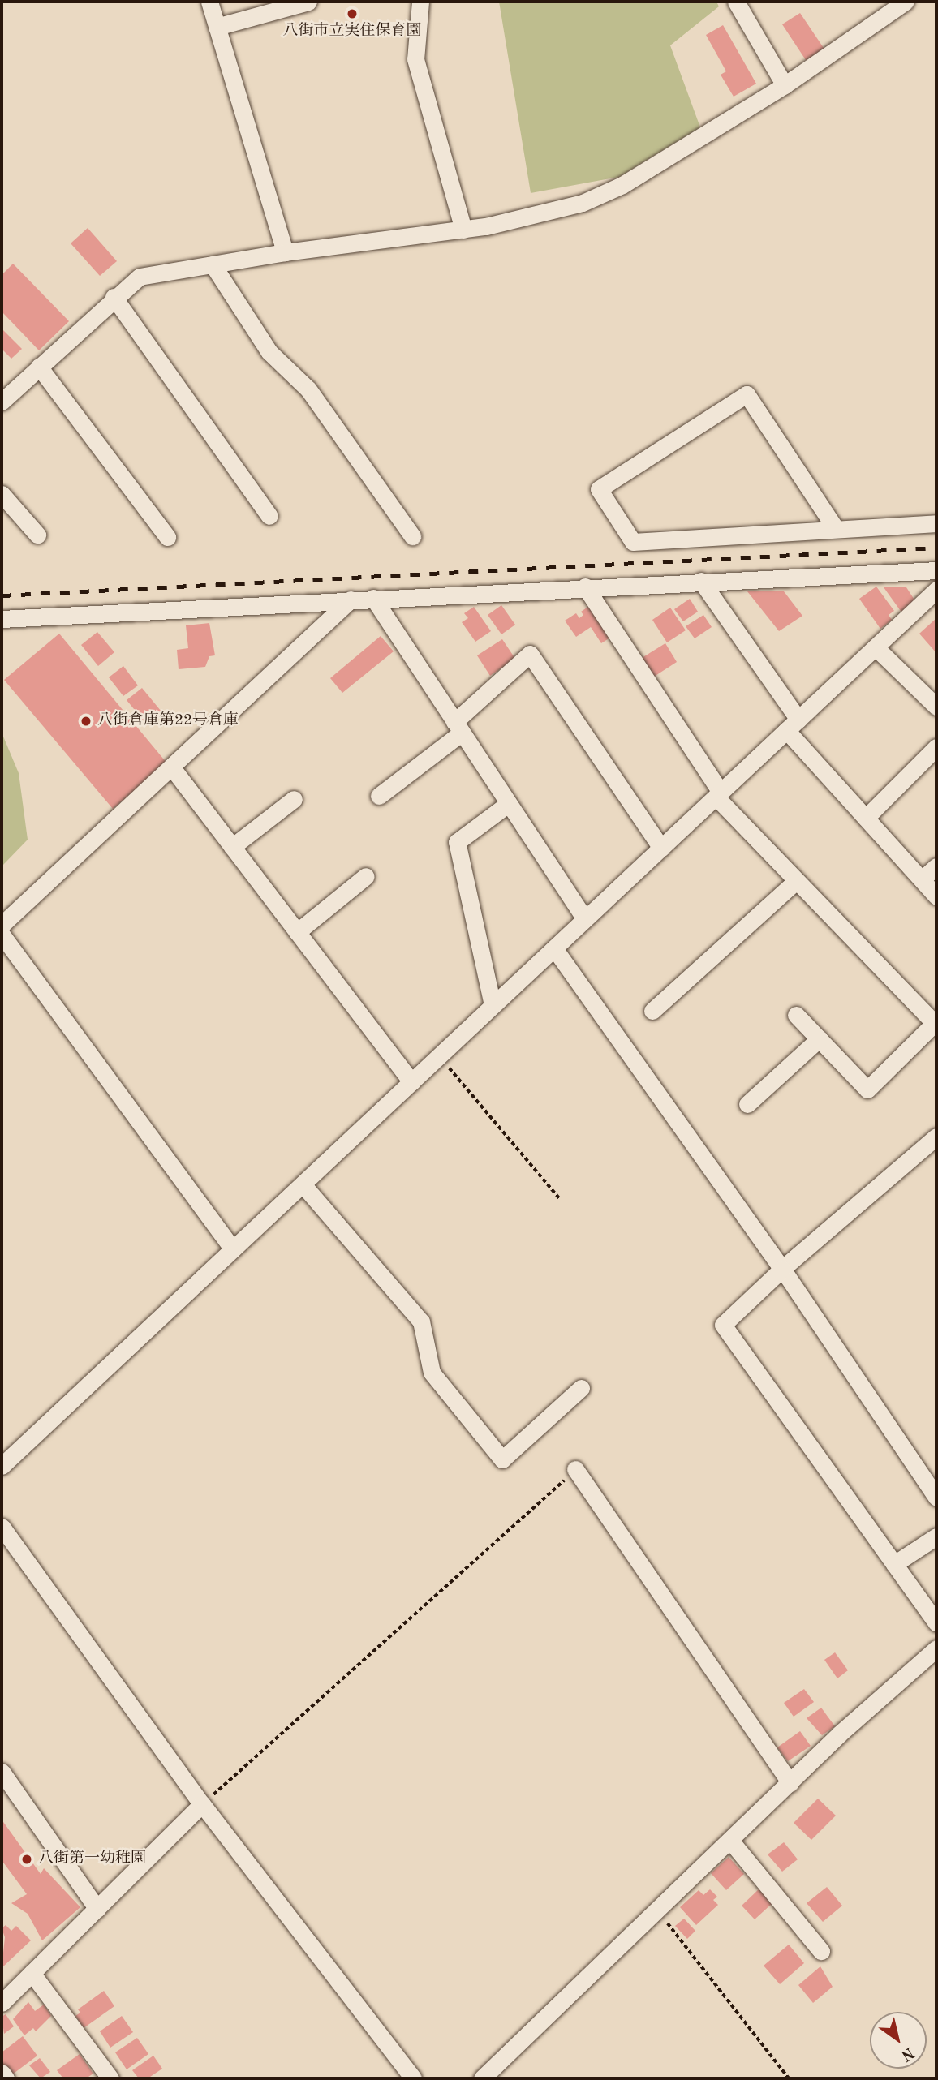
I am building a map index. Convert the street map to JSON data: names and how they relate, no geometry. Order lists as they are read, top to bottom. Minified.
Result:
{"places":["八街市立実住保育園","八街倉庫第22号倉庫","八街第一幼稚園"],"north":"bottom right"}
